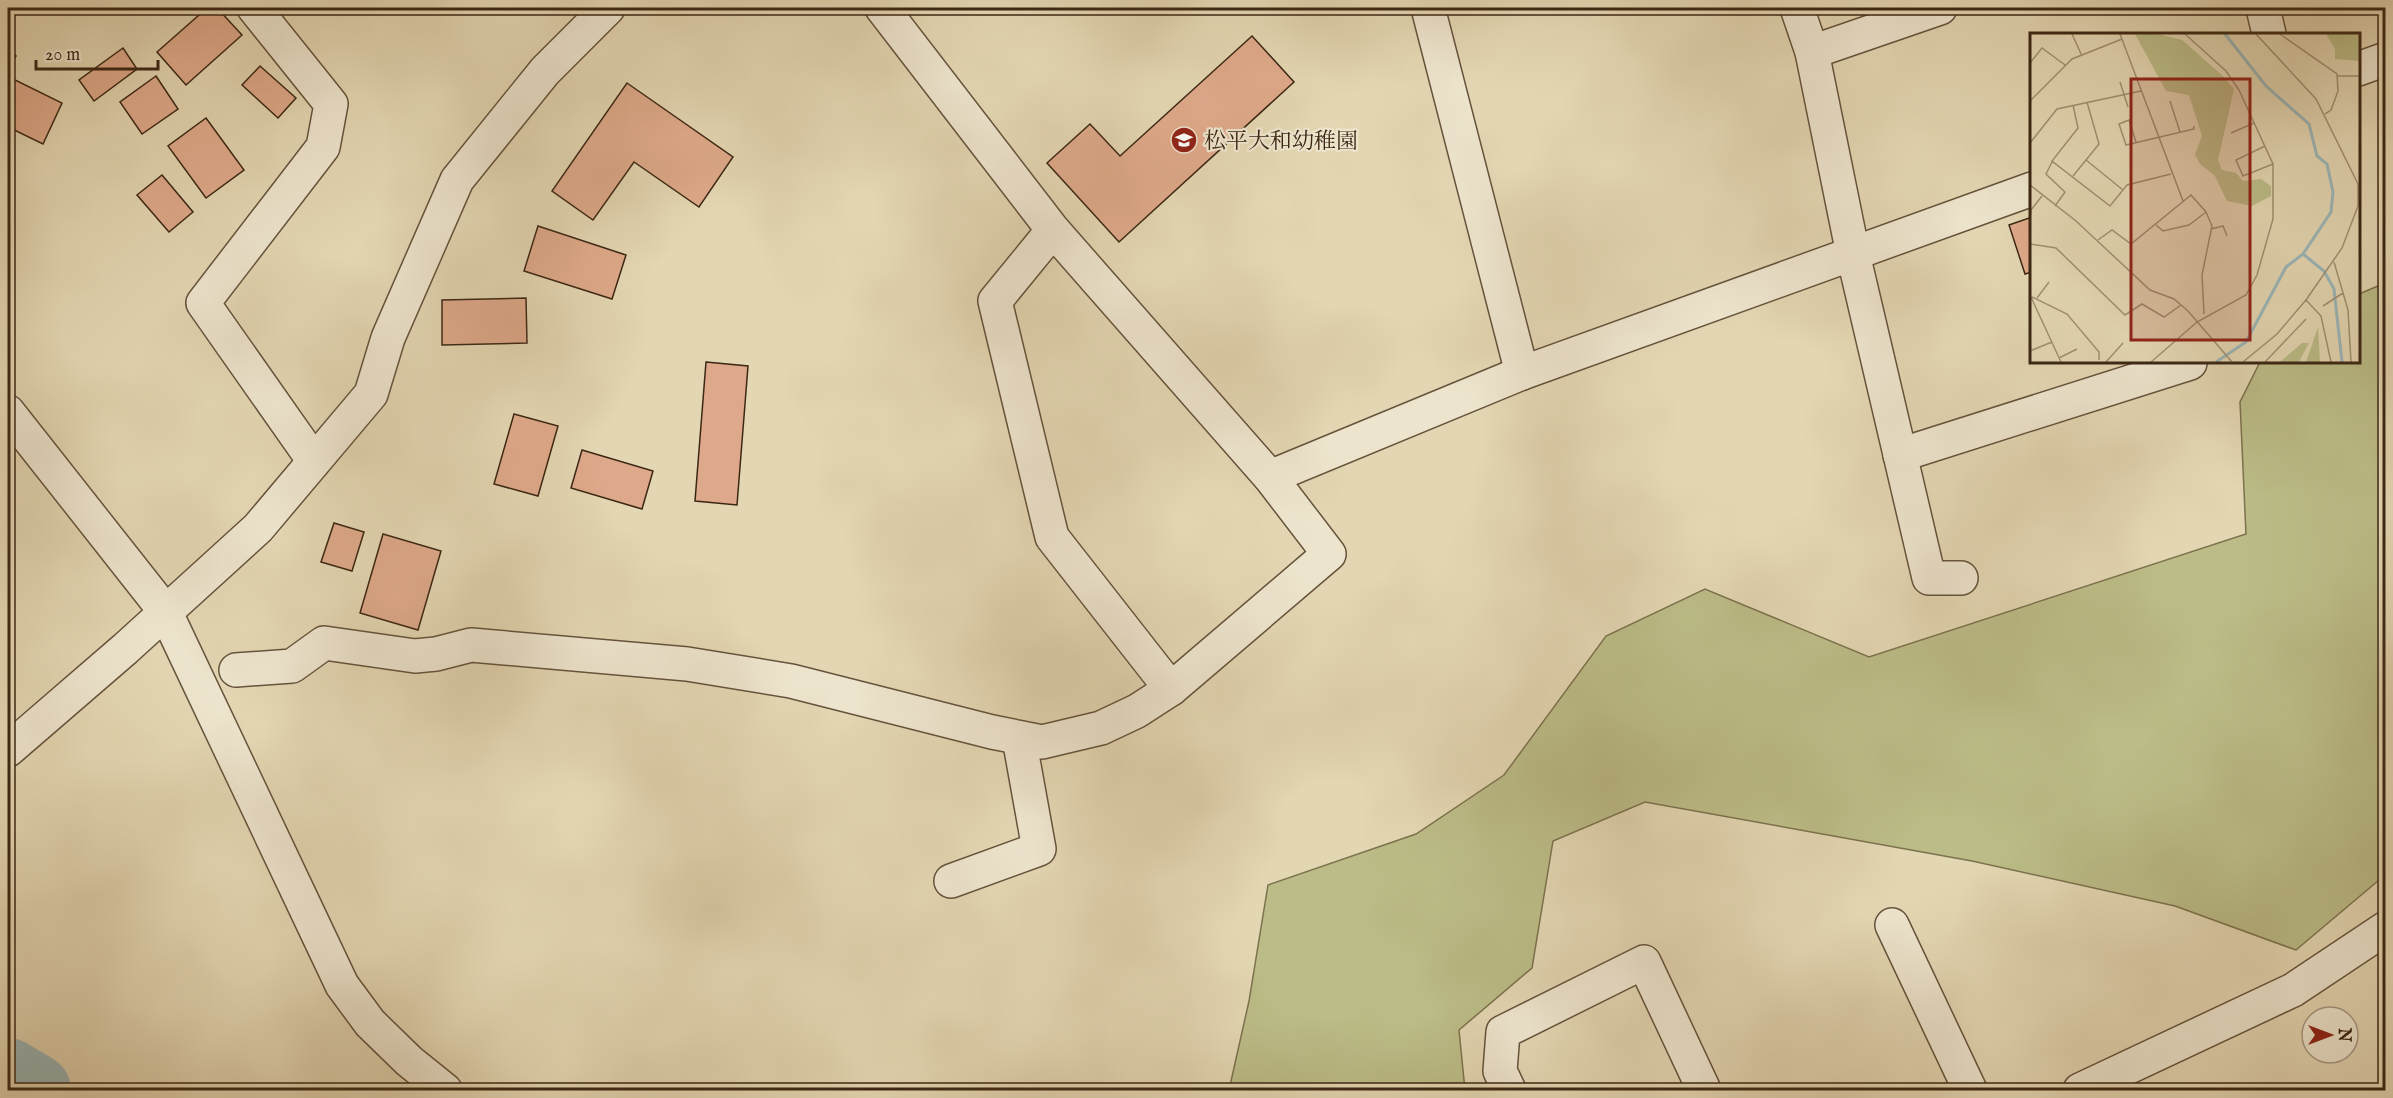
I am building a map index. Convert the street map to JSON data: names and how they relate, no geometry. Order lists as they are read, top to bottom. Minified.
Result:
{"places":{"school or university":["松平大和幼稚園"]},"scale_bar":"20 m","north":"right"}
